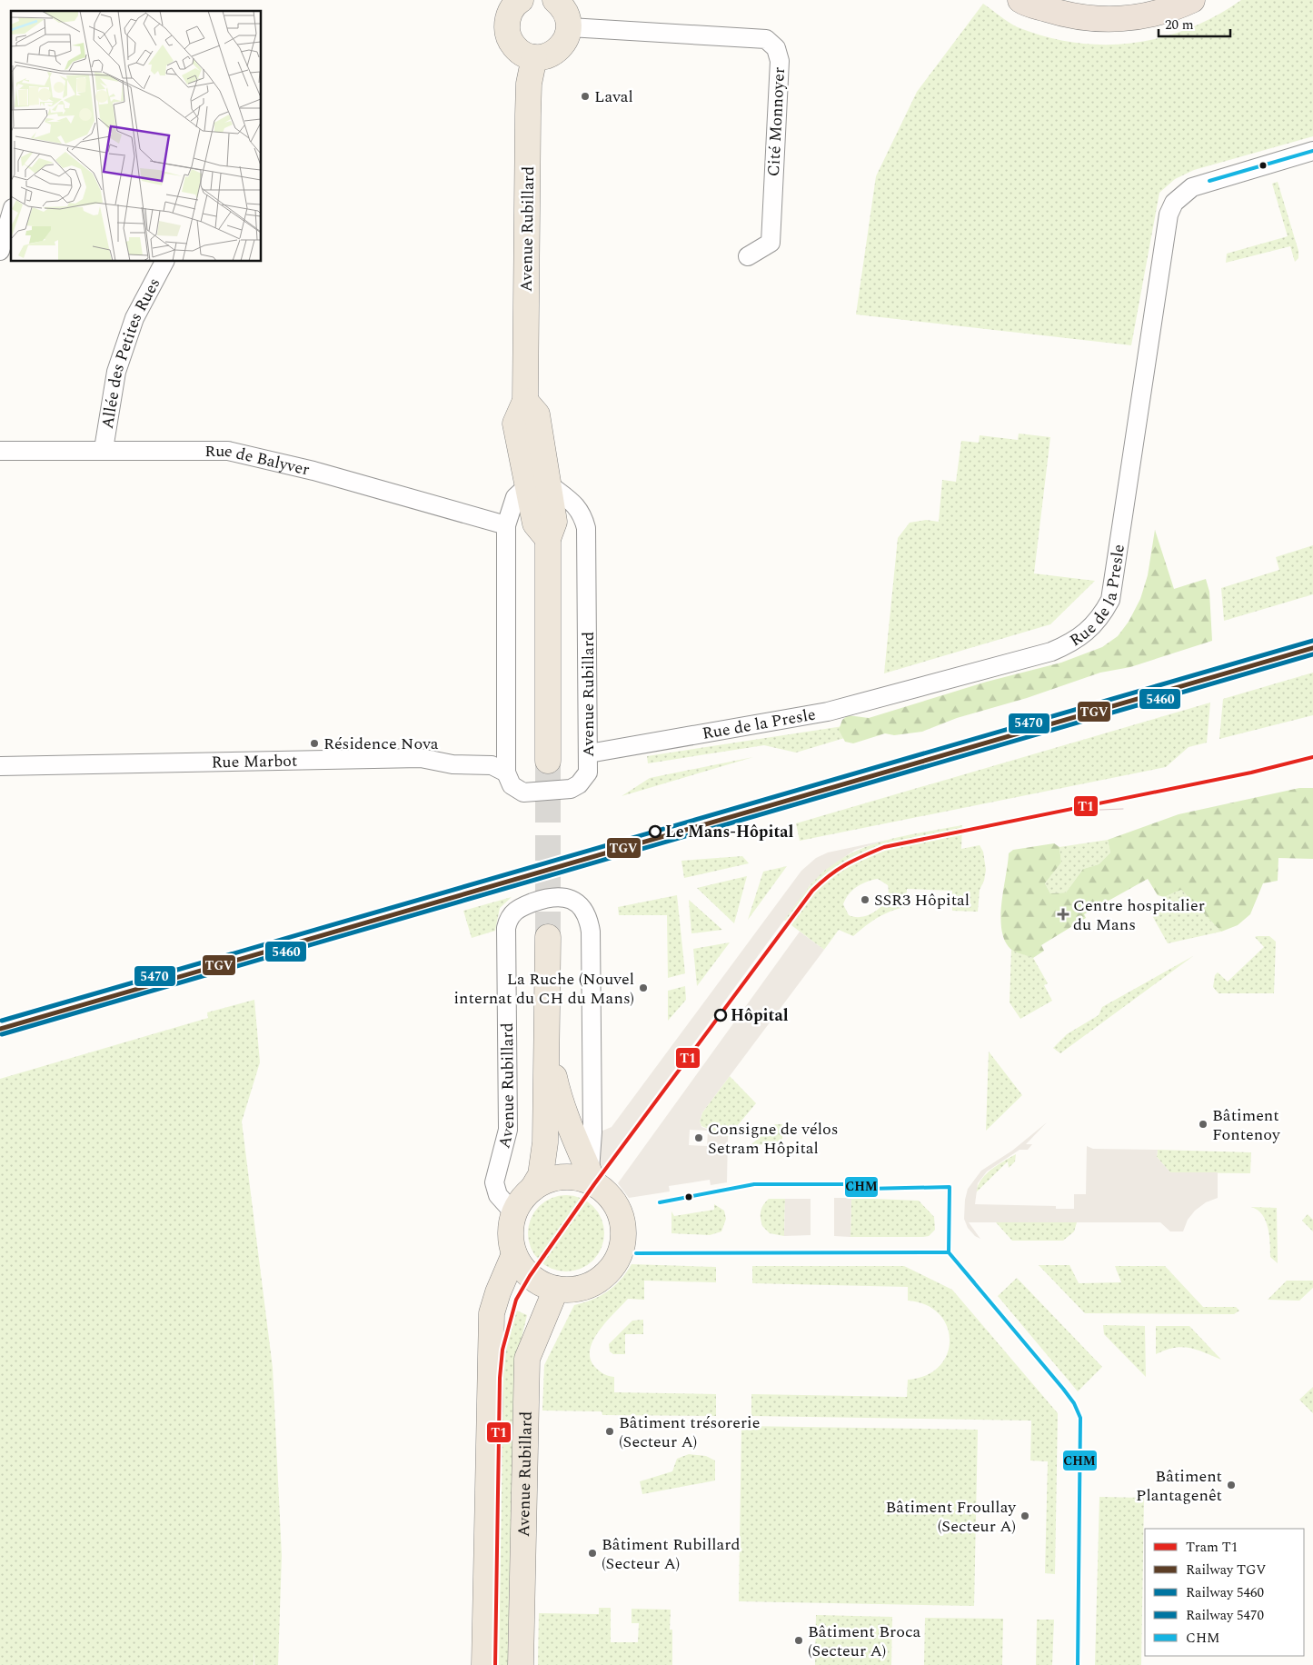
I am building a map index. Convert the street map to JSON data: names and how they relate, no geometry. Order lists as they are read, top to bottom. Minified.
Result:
{"streets":{"main road":["Avenue Rubillard"],"street":["Cité Monnoyer","Allée des Petites Rues","Rue de Balyver","Rue de la Presle","Rue Marbot"]},"crossings":[["Avenue Rubillard","Rue de la Presle"],["Avenue Rubillard","Rue Marbot"],["Allée des Petites Rues","Rue de Balyver"]],"places":{"other":["Laval","Résidence Nova","Le Mans-Hôpital","SSR3 Hôpital","La Ruche (Nouvel internat du CH du Mans)","Hôpital","Bâtiment Fontenoy","Consigne de vélos Setram Hôpital","Bâtiment trésorerie (Secteur A)","Bâtiment Plantagenêt","Bâtiment Froullay (Secteur A)","Bâtiment Rubillard (Secteur A)","Bâtiment Broca (Secteur A)"],"health":["Centre hospitalier du Mans"]},"lines":["transit line CHM","rail line 5470","rail line TGV","rail line 5460","tram line T1"],"legend":["Tram T1","Railway TGV","Railway 5460","Railway 5470","CHM"],"scale_bar":"20 m"}
